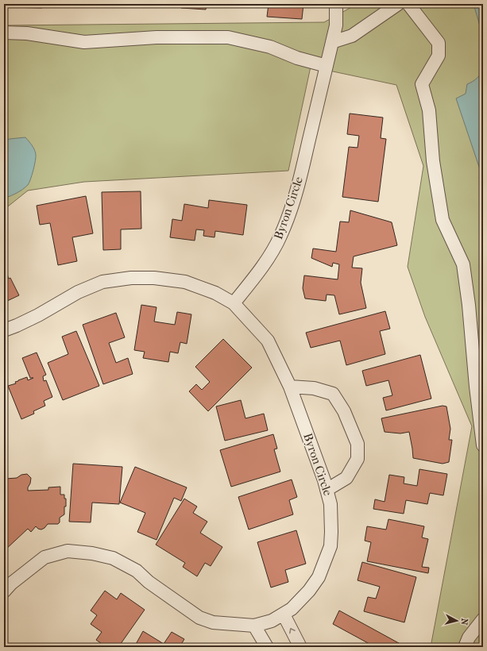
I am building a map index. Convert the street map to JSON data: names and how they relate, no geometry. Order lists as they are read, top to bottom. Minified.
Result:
{"streets":{"street":["Byron Circle"]},"north":"right"}
